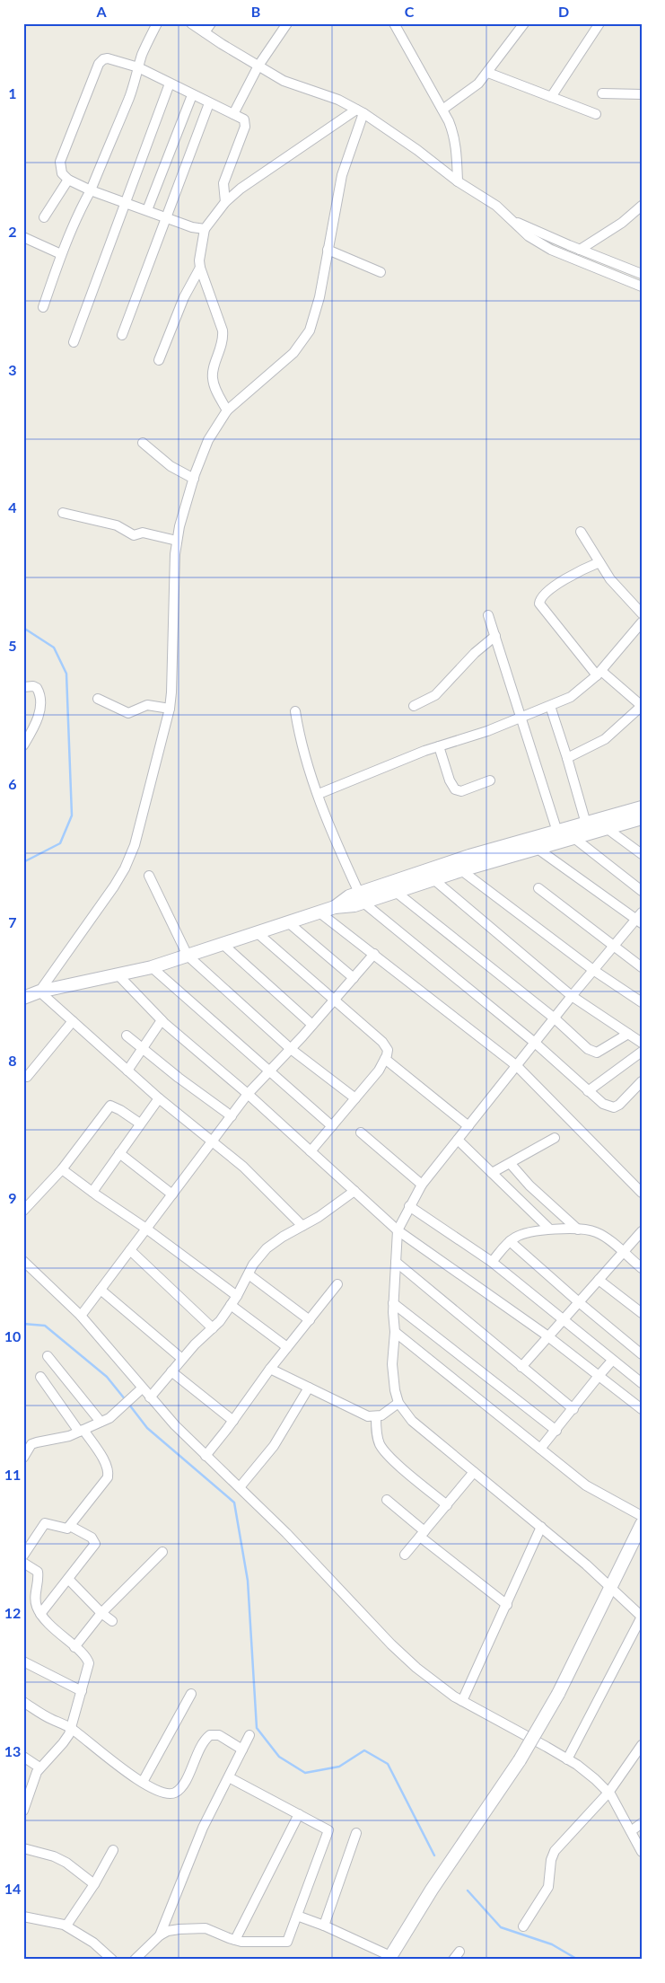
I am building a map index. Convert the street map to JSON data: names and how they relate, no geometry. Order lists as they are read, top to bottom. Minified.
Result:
{"grid":{"columns":["A","B","C","D"],"rows":["1","2","3","4","5","6","7","8","9","10","11","12","13","14"]}}
